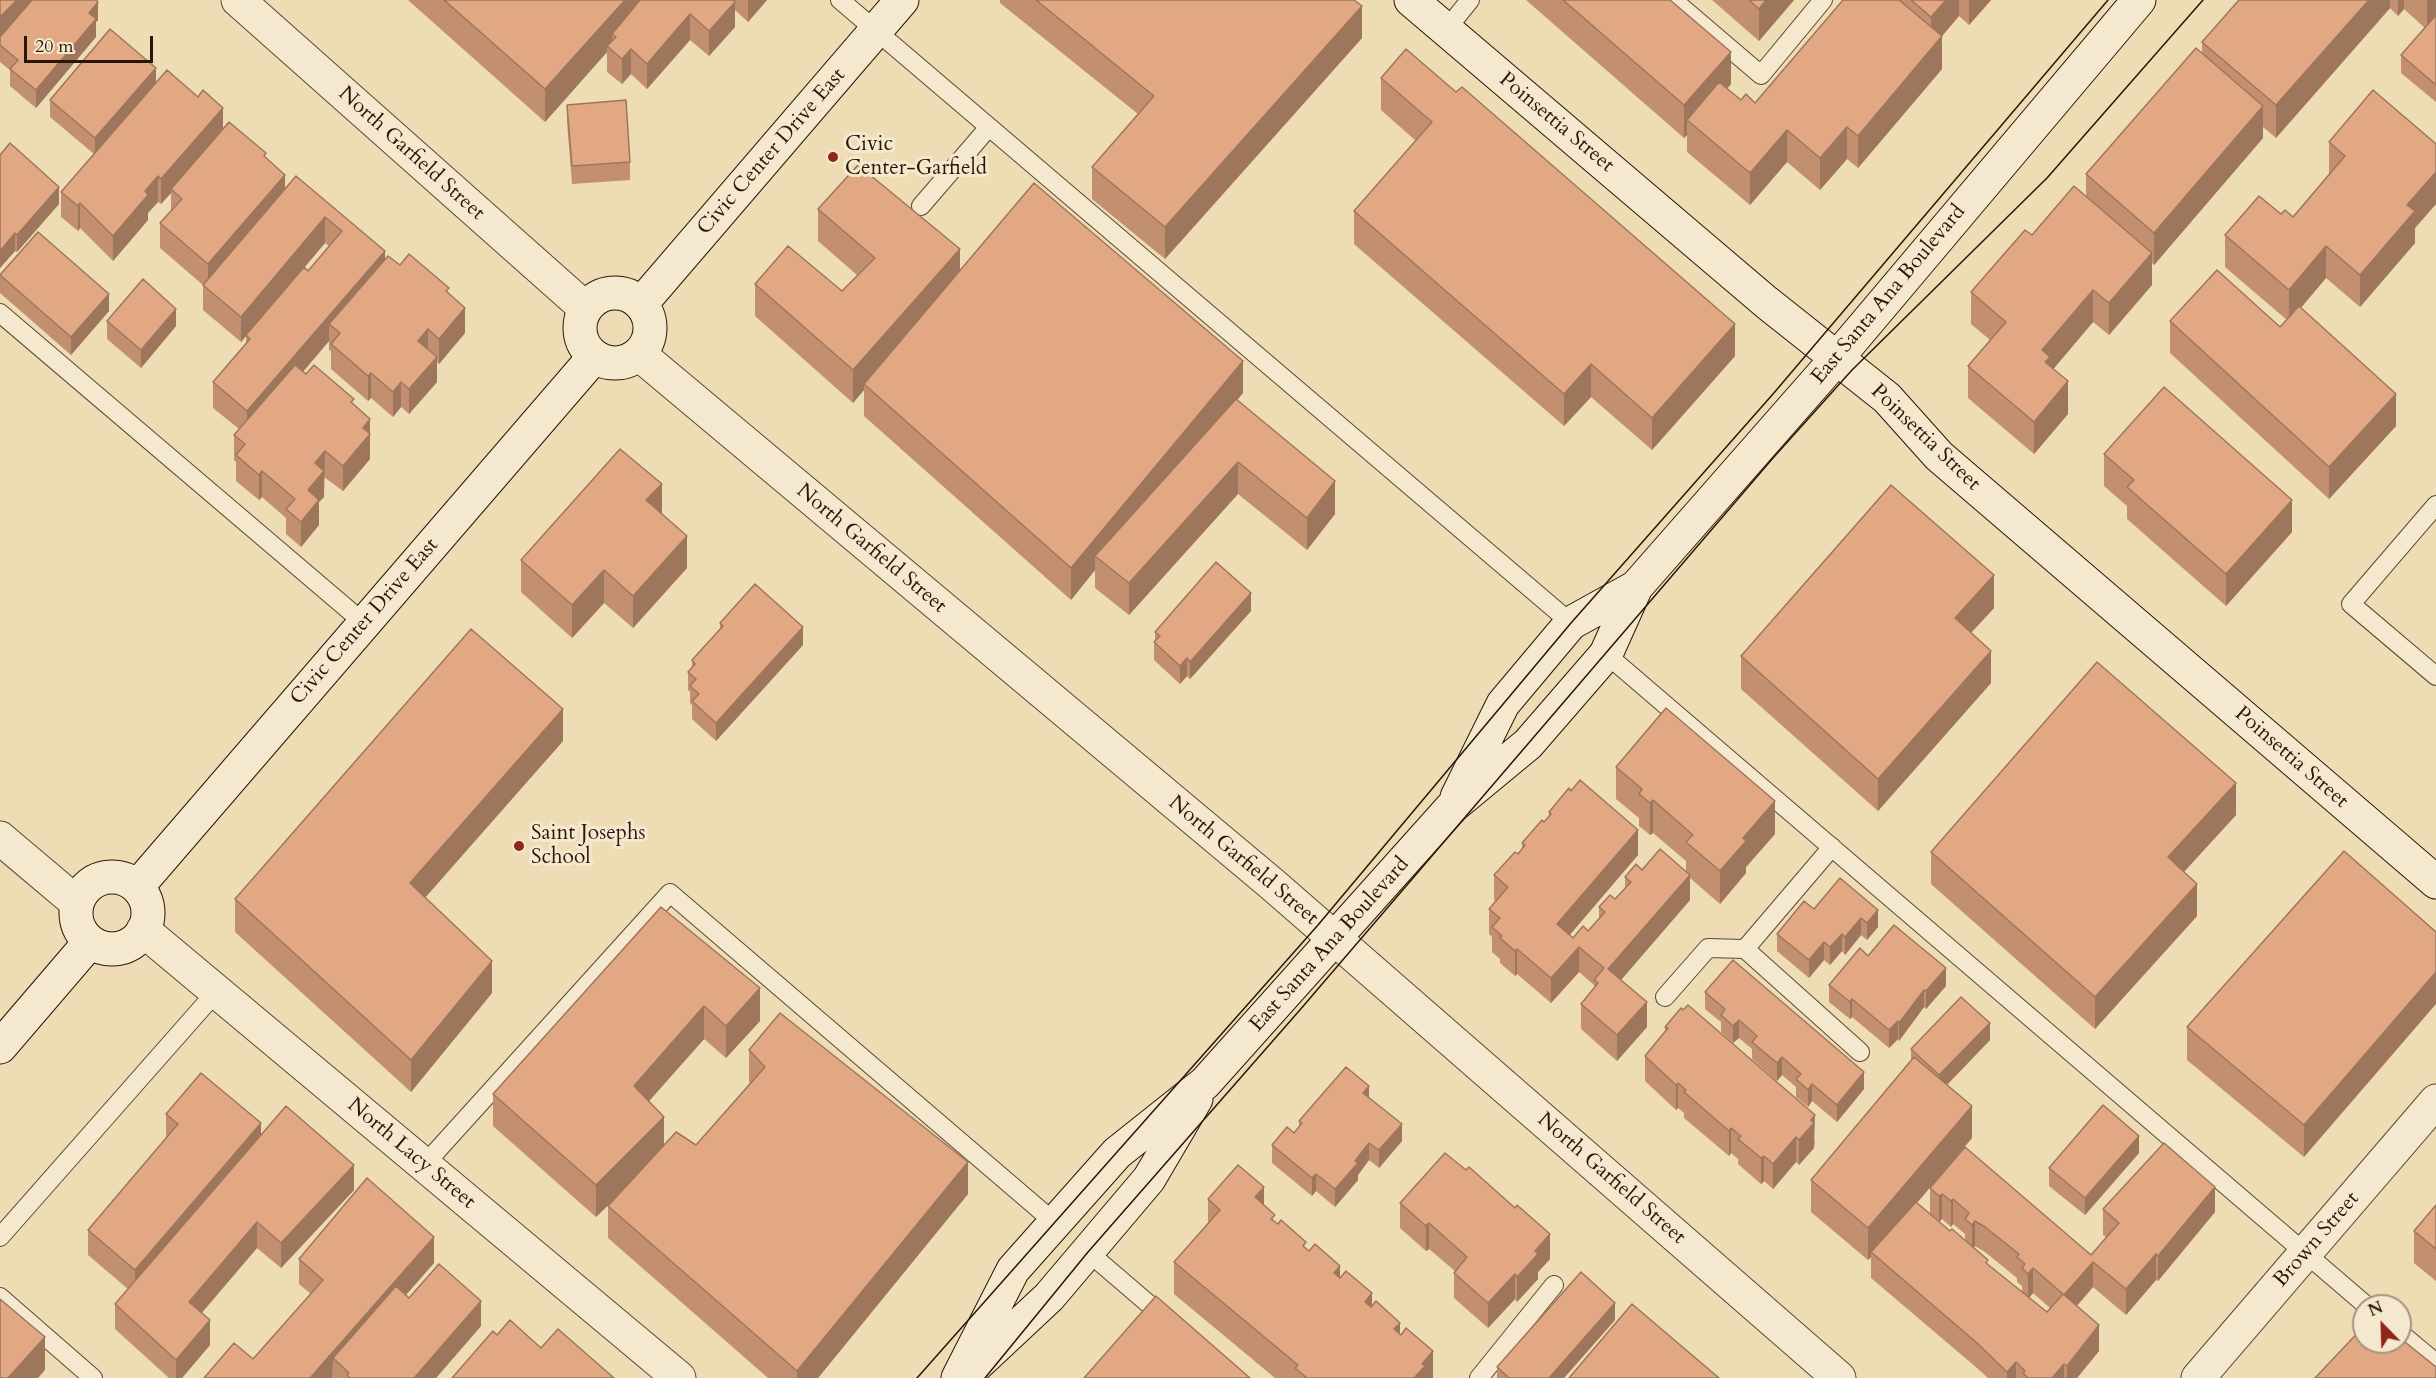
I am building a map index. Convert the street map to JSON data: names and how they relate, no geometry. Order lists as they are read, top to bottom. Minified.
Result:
{"streets":{"street":["Poinsettia Street","Civic Center Drive East","North Garfield Street","East Santa Ana Boulevard","North Lacy Street","Brown Street"]},"crossings":[["Poinsettia Street","East Santa Ana Boulevard"],["Civic Center Drive East","North Garfield Street"],["Civic Center Drive East","North Lacy Street"],["North Garfield Street","East Santa Ana Boulevard"]],"places":["Civic Center-Garfield","Saint Josephs School"],"scale_bar":"20 m","north":"top left"}
